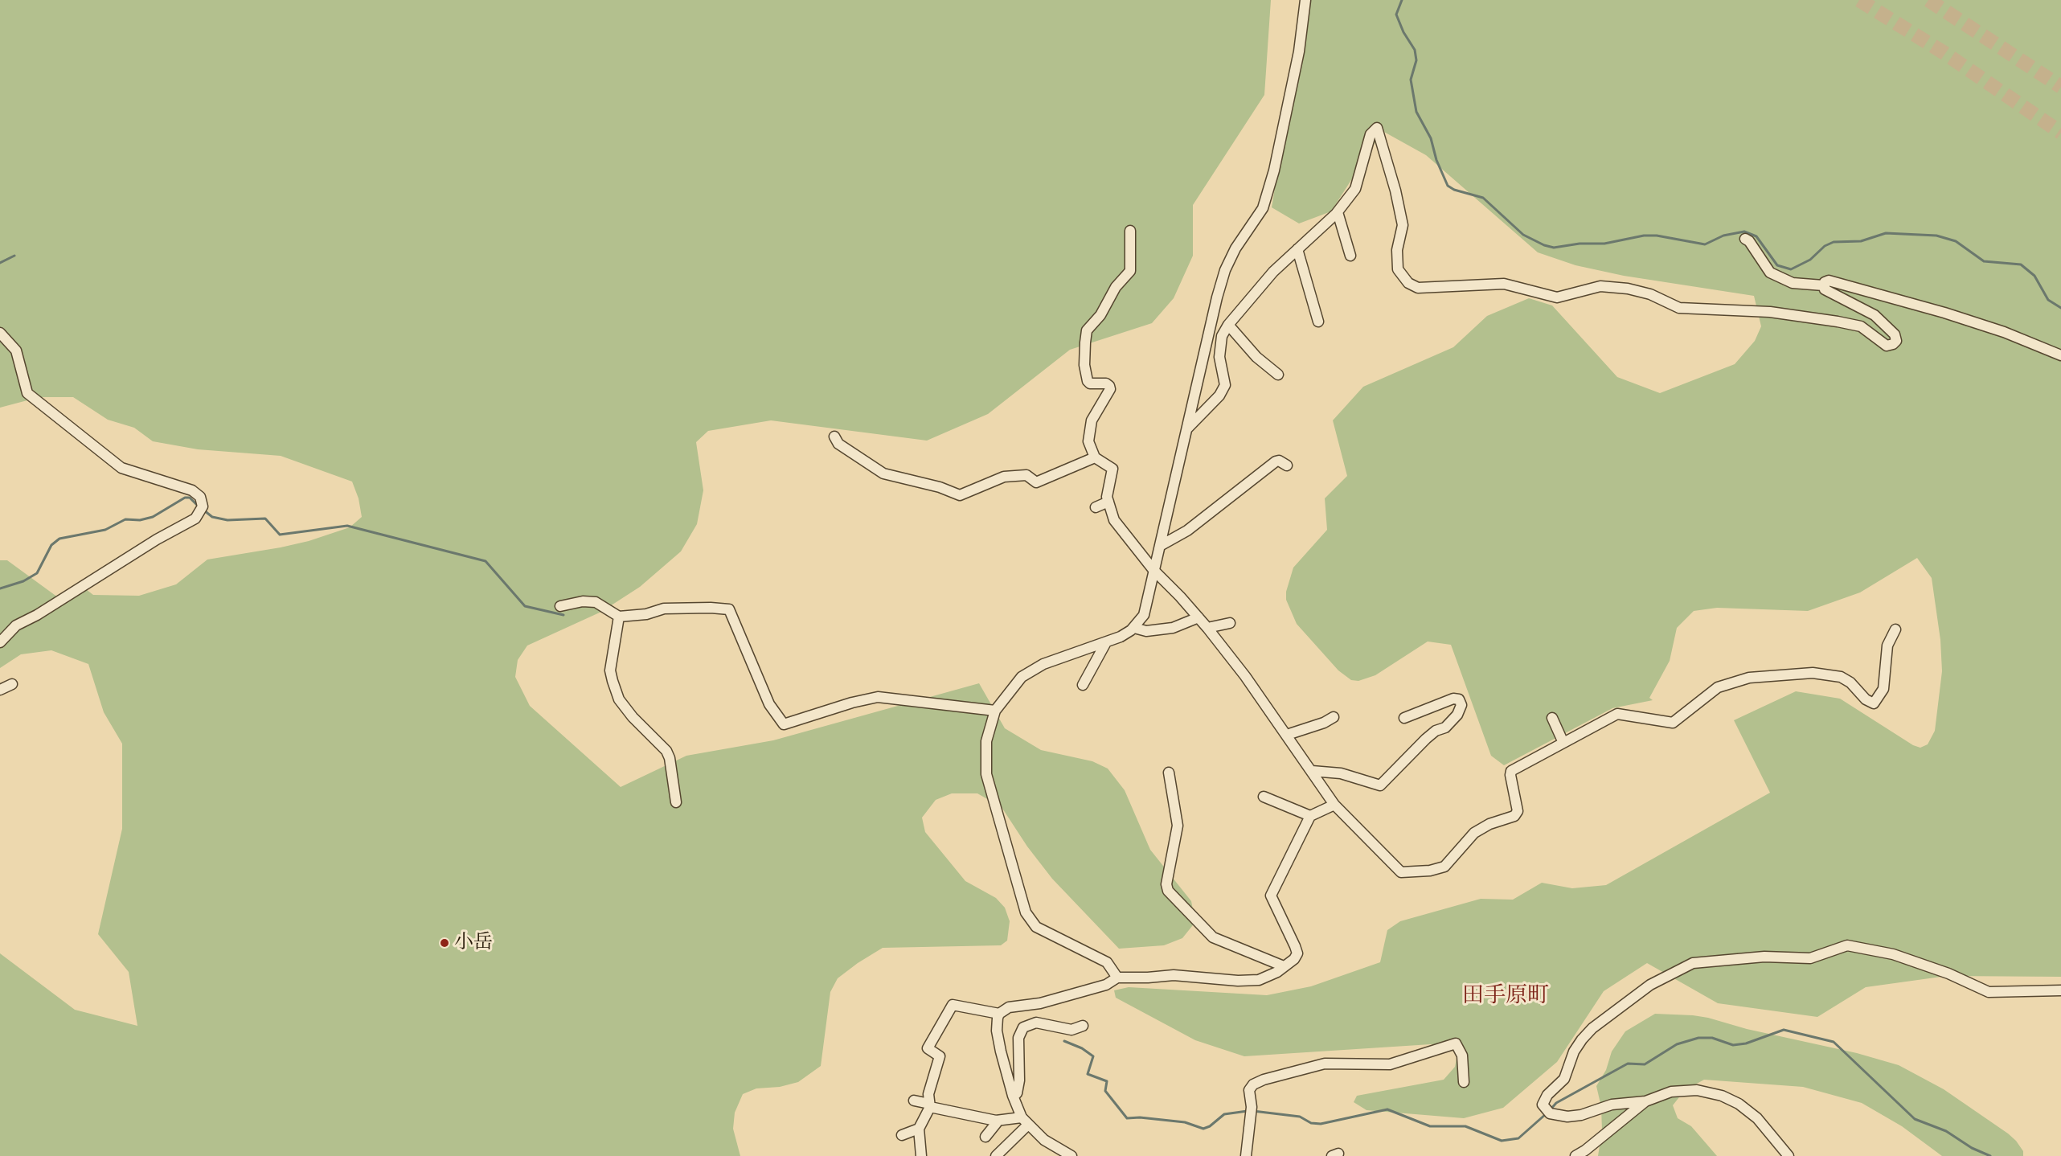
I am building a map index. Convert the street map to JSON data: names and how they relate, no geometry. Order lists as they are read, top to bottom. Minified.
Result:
{"districts":["田手原町"],"places":["小岳"]}
